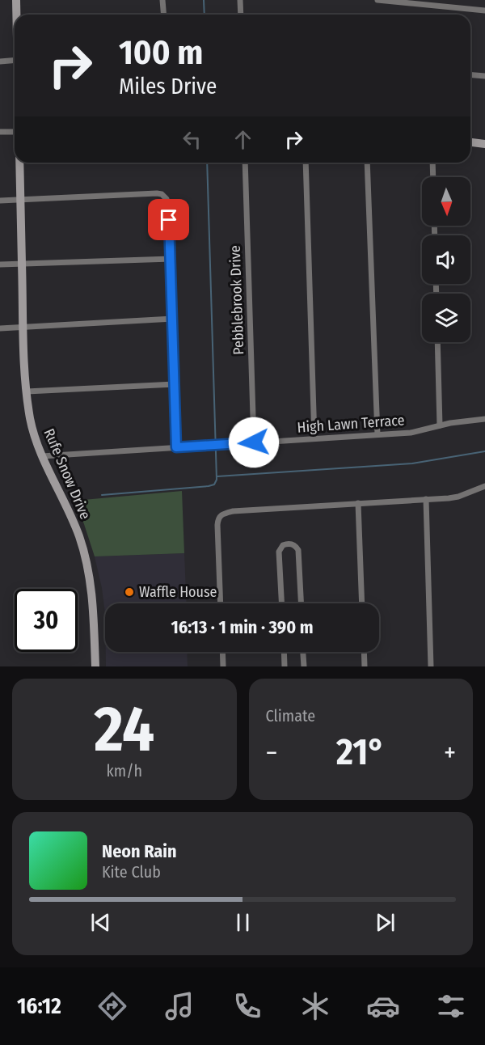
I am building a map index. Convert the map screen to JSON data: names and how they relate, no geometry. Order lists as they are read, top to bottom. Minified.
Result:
{"streets":{"main road":["Rufe Snow Drive"],"street":["Pebblebrook Drive","High Lawn Terrace"]},"crossings":[["Pebblebrook Drive","High Lawn Terrace"],["High Lawn Terrace","Rufe Snow Drive"]],"places":["Waffle House"],"north":"bottom","page":{"turn":["100 m","Miles Drive"],"limit":"30","trip":"16:13 · 1 min · 390 m","tile":[["24","km/h"],"Climate"],"heat":["−","21°","+"],"song":["Neon Rain","Kite Club"],"tabs":"16:12"}}
